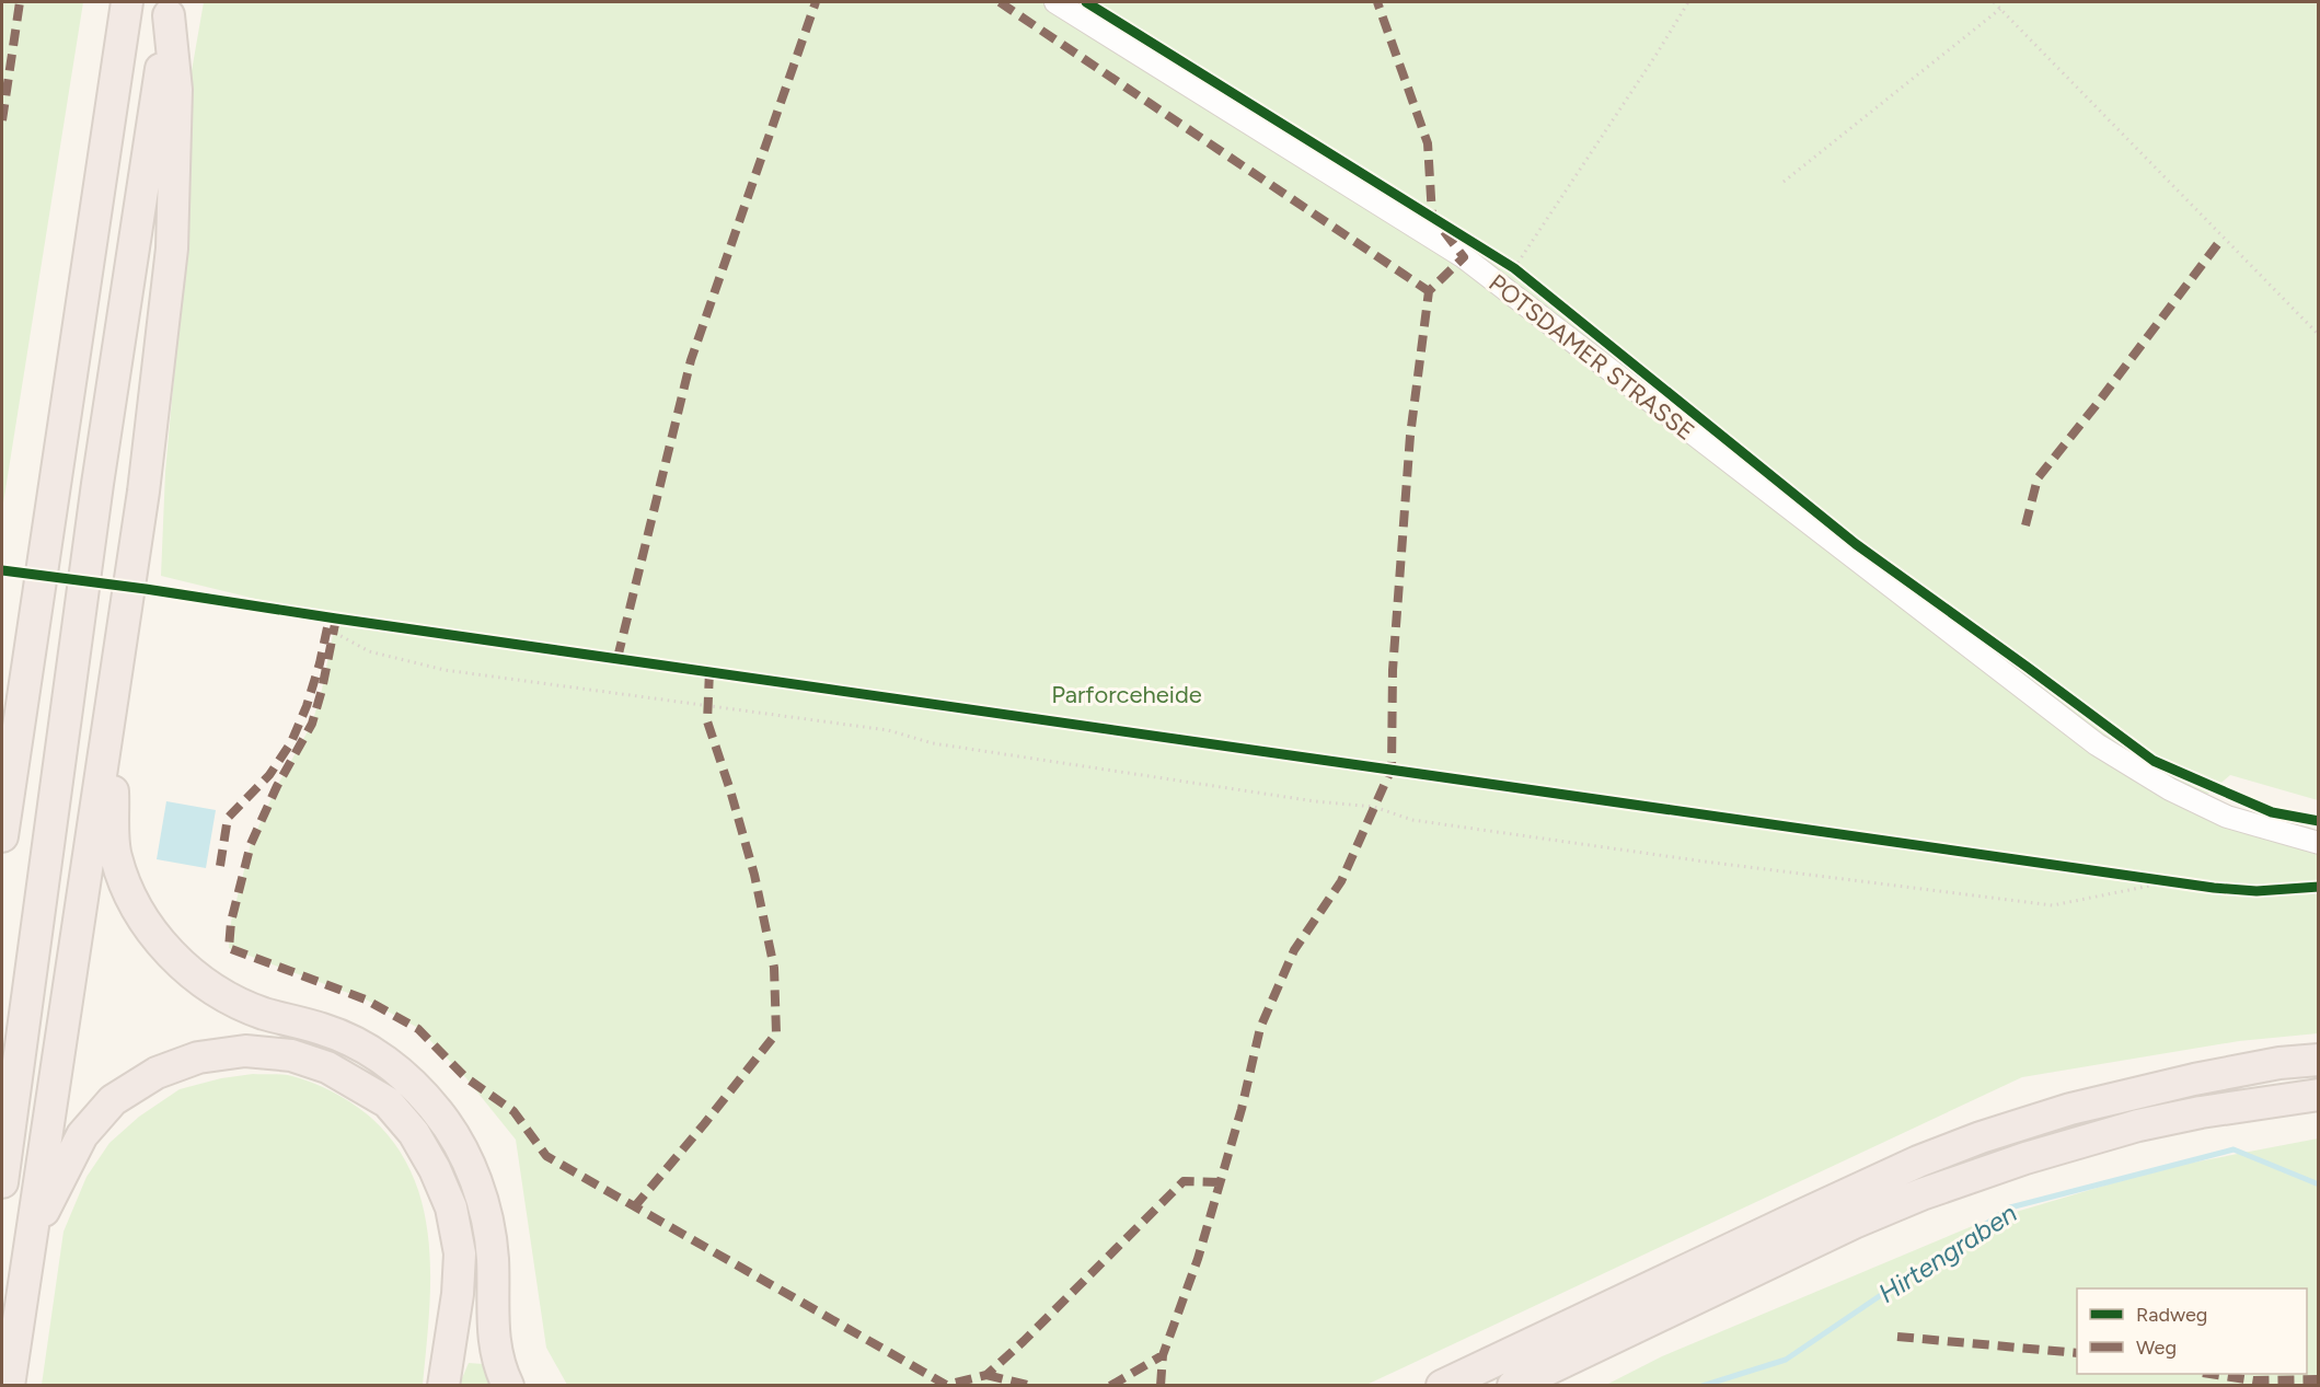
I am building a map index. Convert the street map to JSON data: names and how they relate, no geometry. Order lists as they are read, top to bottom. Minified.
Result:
{"streets":{"street":["POTSDAMER STRASSE"]},"water":["Hirtengraben"],"parks":["Parforceheide"],"legend":["Radweg","Weg"]}
